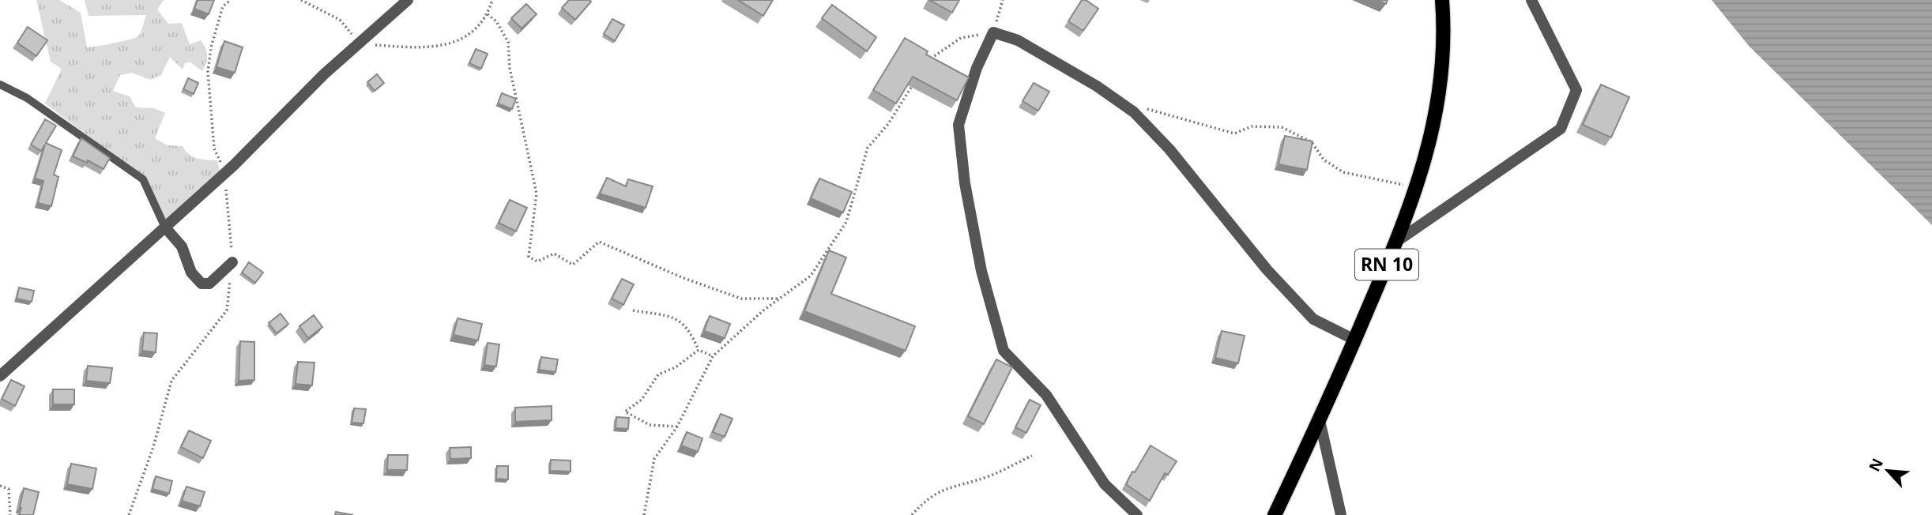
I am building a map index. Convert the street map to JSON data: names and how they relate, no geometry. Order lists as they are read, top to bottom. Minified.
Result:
{"streets":{"main road":["RN 10"]},"north":"top left"}
